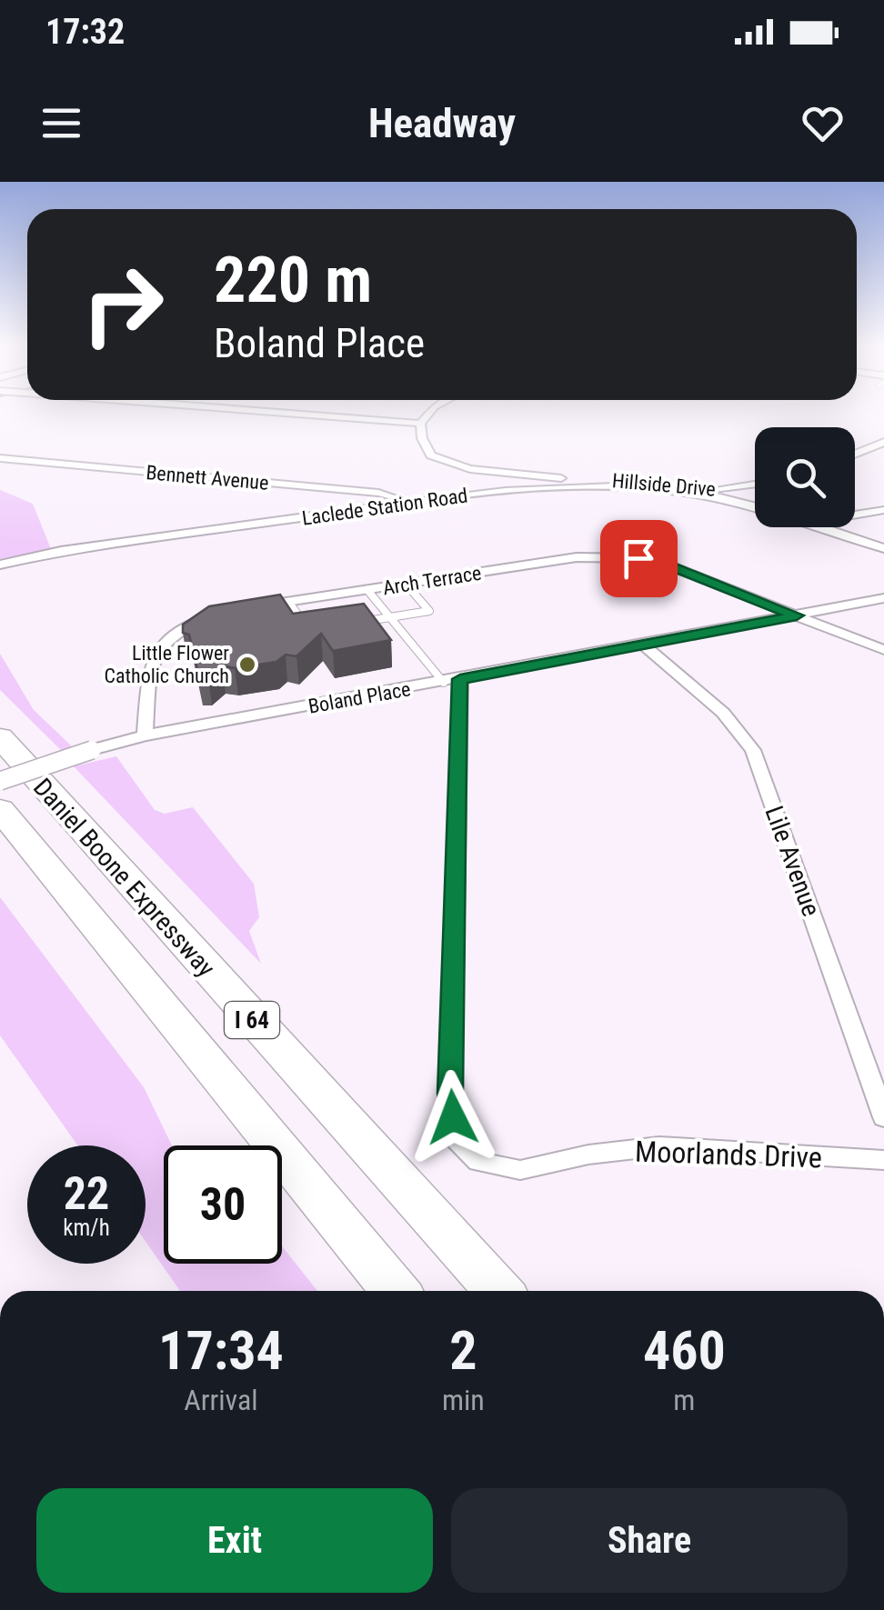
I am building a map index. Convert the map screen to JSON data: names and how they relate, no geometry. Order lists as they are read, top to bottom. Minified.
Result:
{"streets":{"highway":["Daniel Boone Expressway","I 64"],"street":["Bennett Avenue","Hillside Drive","Laclede Station Road","Arch Terrace","Boland Place","Lile Avenue","Moorlands Drive"]},"crossings":[["Bennett Avenue","Laclede Station Road"],["Arch Terrace","Boland Place"],["Boland Place","Lile Avenue"],["Boland Place","Moorlands Drive"]],"places":["Little Flower Catholic Church"],"page":{"status":"17:32","header":"Headway","turn":["220 m","Boland Place"],"speed":"22 km/h","limit":"30","eta":["17:34","Arrival","2","min","460","m"],"buttons":["Exit","Share"]}}
